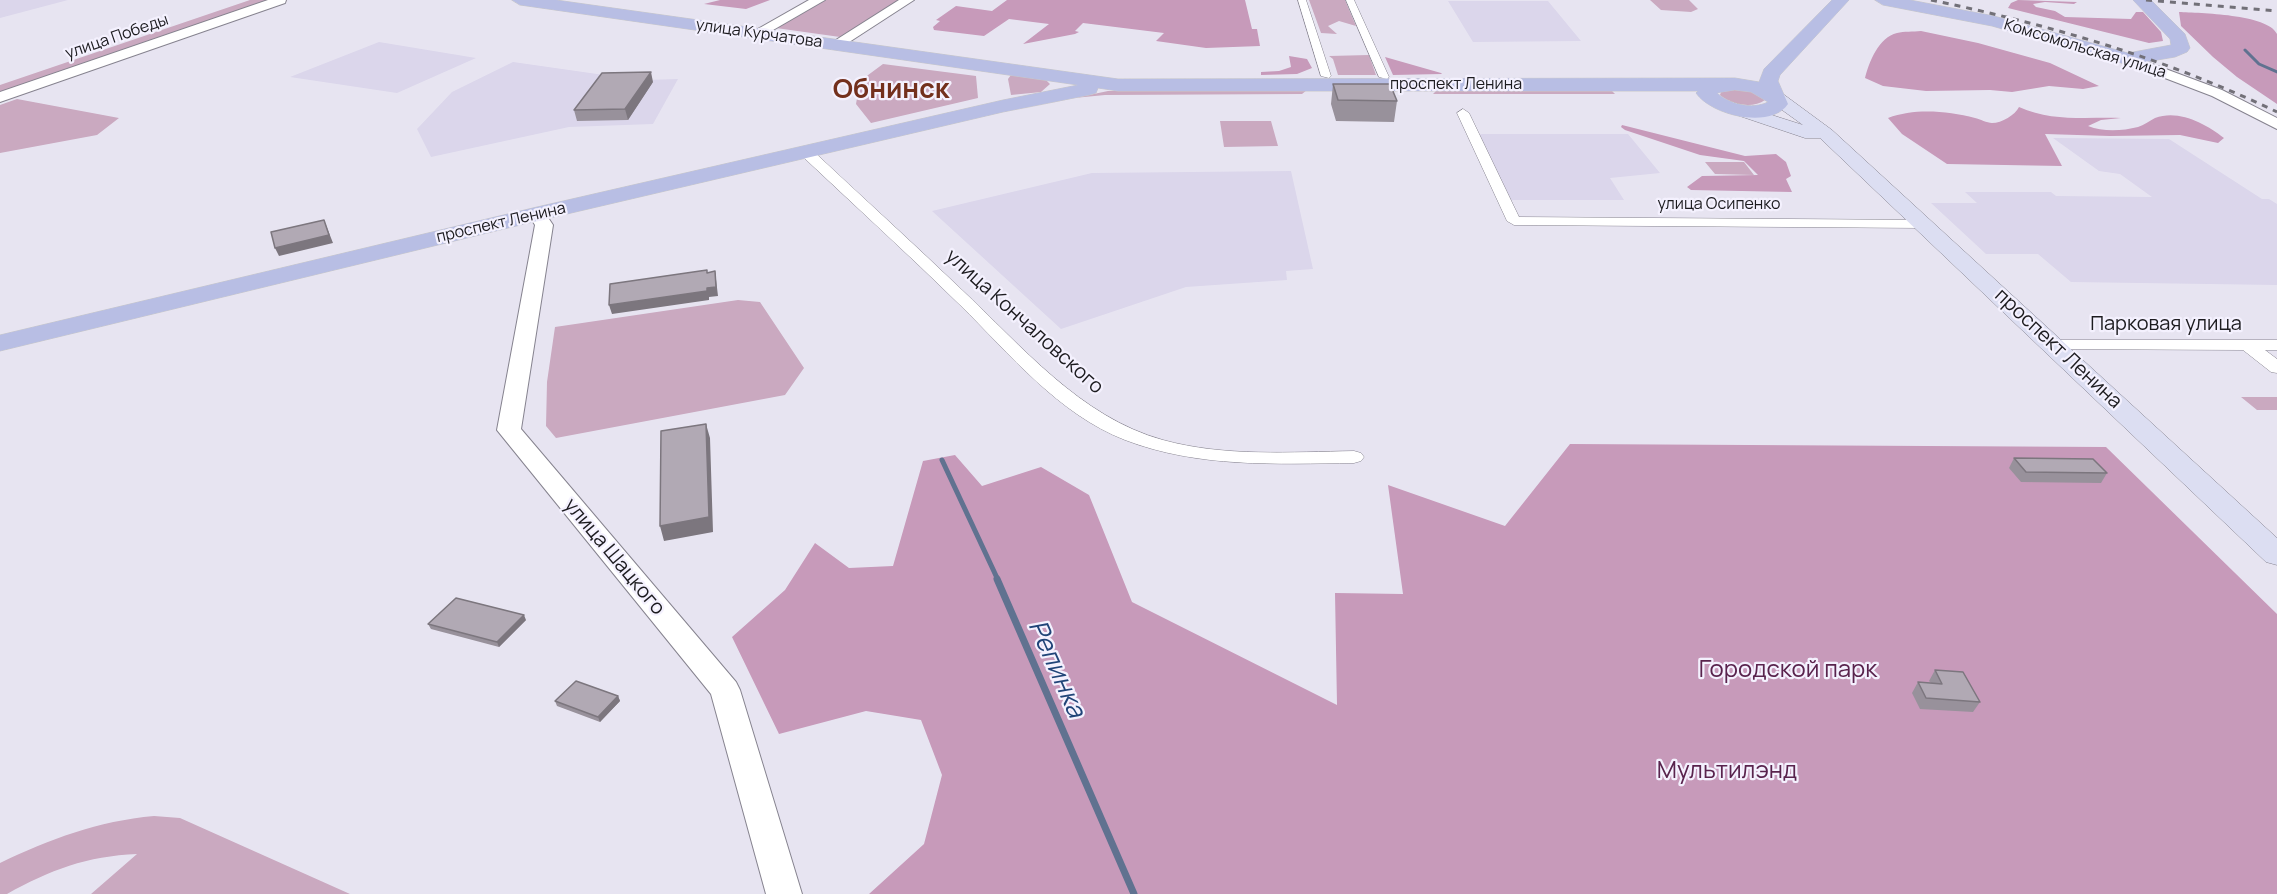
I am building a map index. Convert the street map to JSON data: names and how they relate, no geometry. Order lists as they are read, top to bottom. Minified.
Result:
{"streets":{"main road":["улица Курчатова","Комсомольская улица","проспект Ленина"],"street":["улица Победы","улица Осипенко","улица Кончаловского","Парковая улица","улица Шацкого"]},"crossings":[["улица Курчатова","проспект Ленина"],["проспект Ленина","улица Осипенко"],["проспект Ленина","улица Кончаловского"],["проспект Ленина","Парковая улица"],["проспект Ленина","улица Шацкого"]],"districts":["Обнинск"],"water":["Репинка"],"parks":["Городской парк","Мультилэнд"]}
